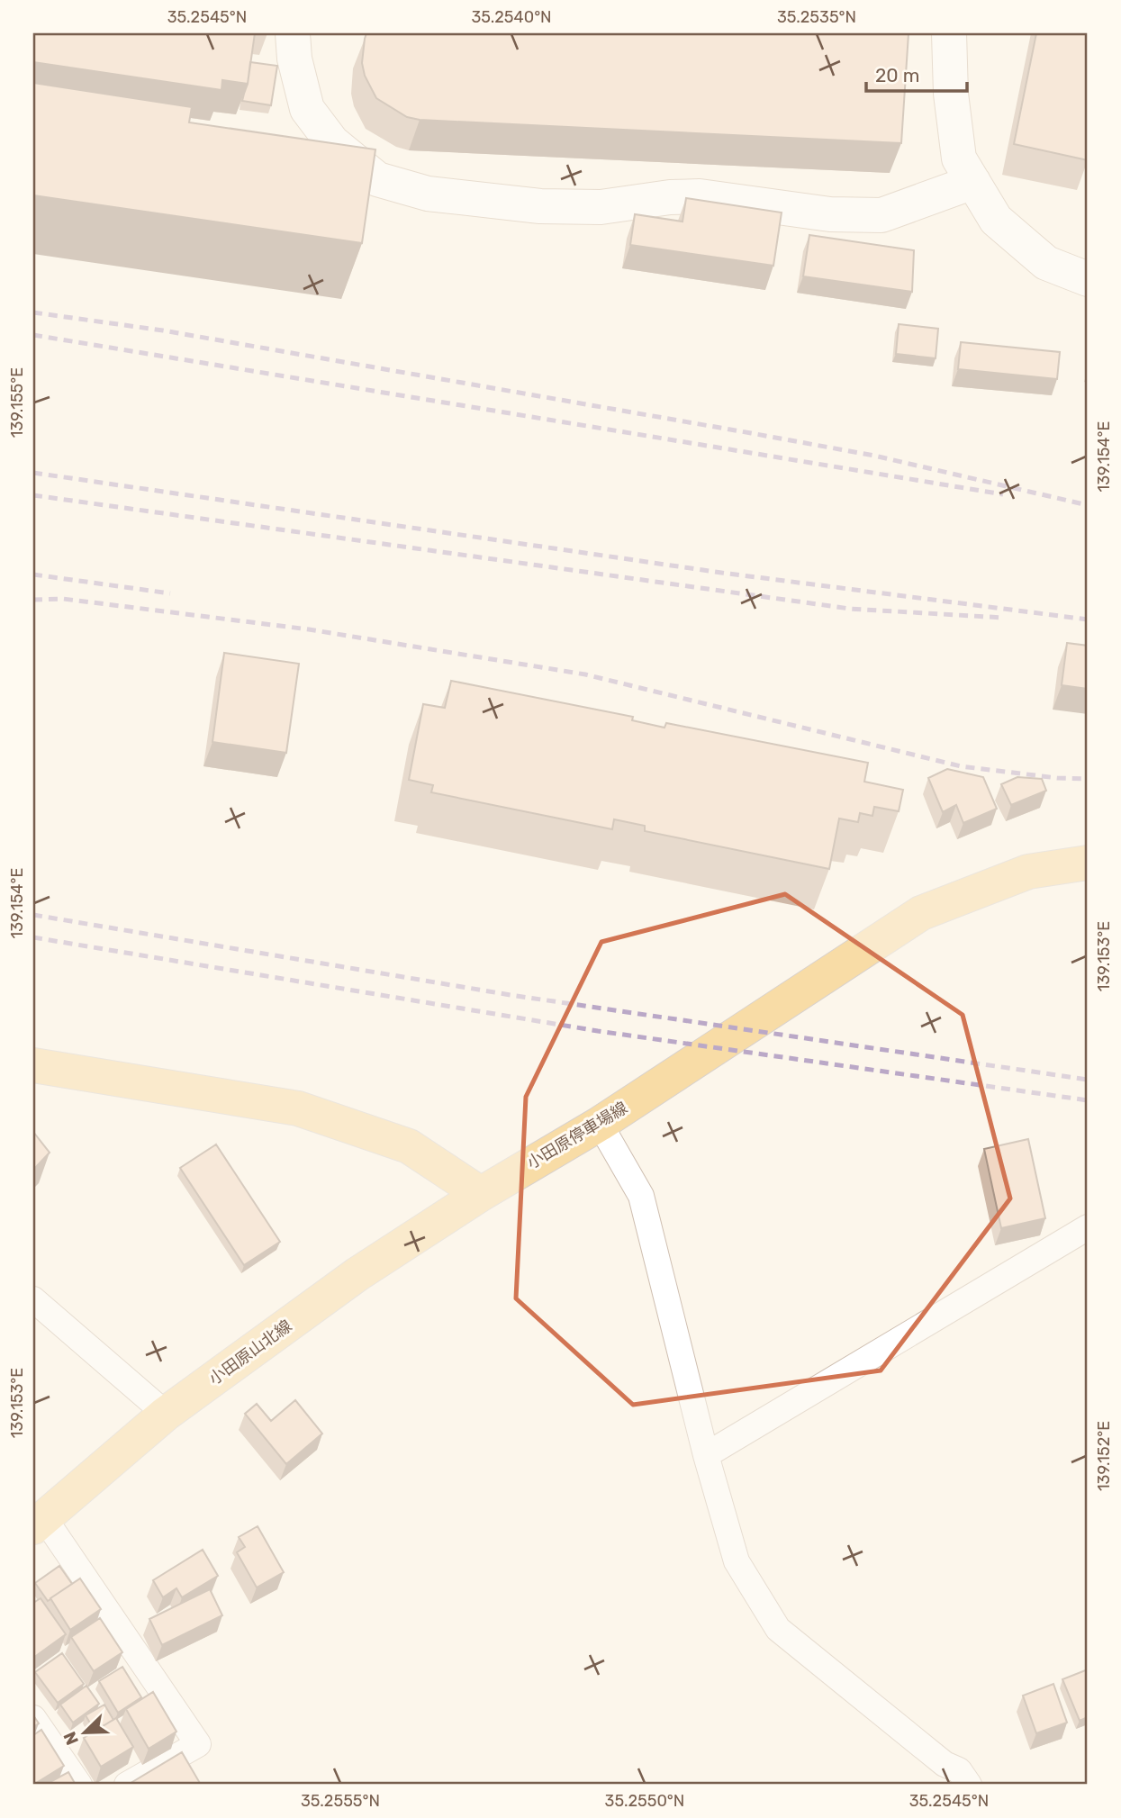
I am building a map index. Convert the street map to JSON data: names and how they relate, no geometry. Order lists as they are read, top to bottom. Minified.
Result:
{"streets":{"main road":["小田原停車場線","小田原山北線"]},"crossings":[["小田原停車場線","小田原山北線"]],"scale_bar":"20 m","north":"bottom left","coordinates":["35.2545°N","35.2540°N","35.2535°N","139.155°E","139.154°E","139.153°E","139.152°E","35.2555°N","35.2550°N"]}
